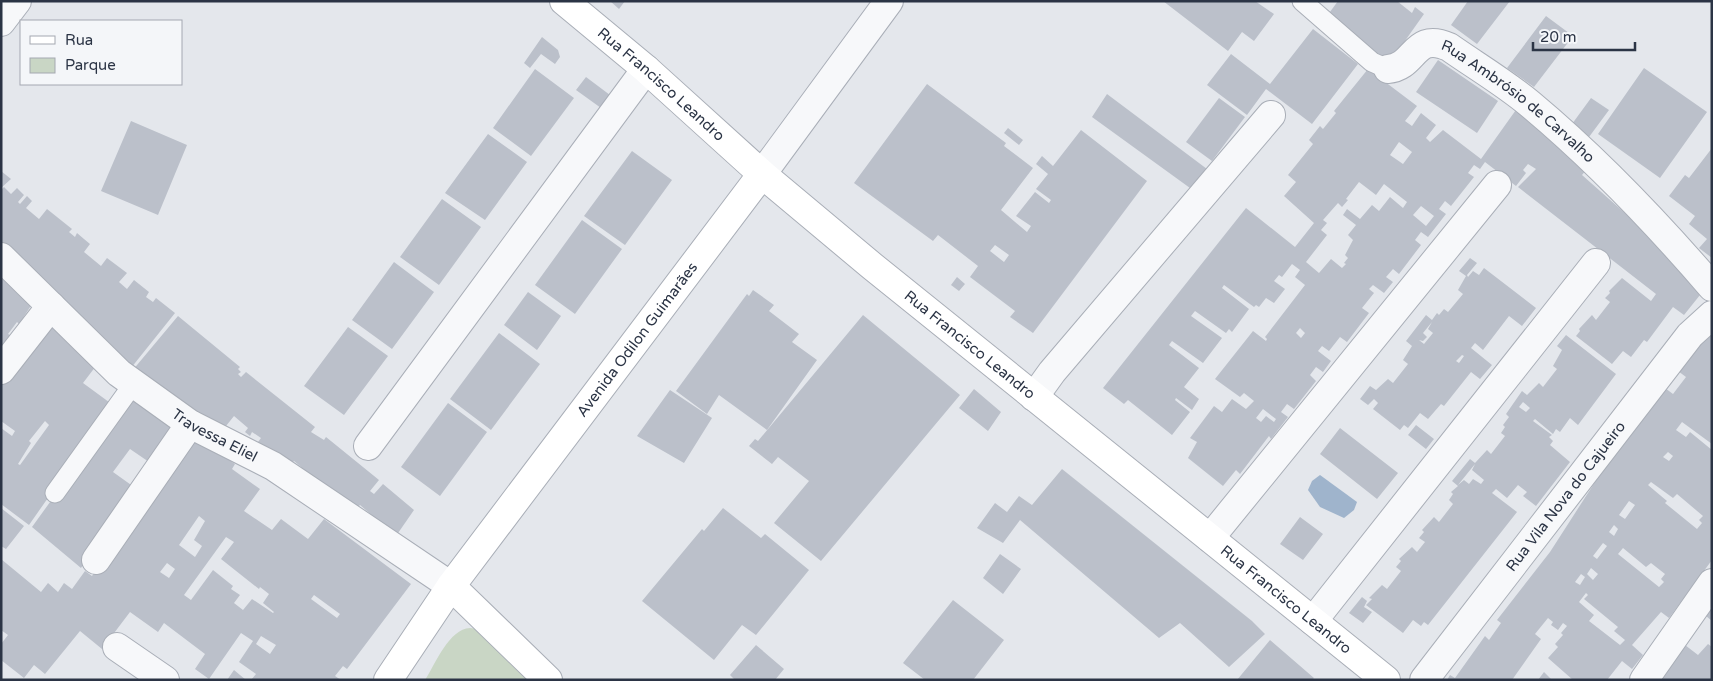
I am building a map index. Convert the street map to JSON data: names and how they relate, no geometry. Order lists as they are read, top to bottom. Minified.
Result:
{"streets":{"main road":["Rua Francisco Leandro","Avenida Odilon Guimarães"],"street":["Rua Ambrósio de Carvalho","Travessa Eliel","Rua Vila Nova do Cajueiro"]},"crossings":[["Rua Francisco Leandro","Avenida Odilon Guimarães"],["Avenida Odilon Guimarães","Travessa Eliel"]],"legend":["Rua","Parque"],"scale_bar":"20 m"}
